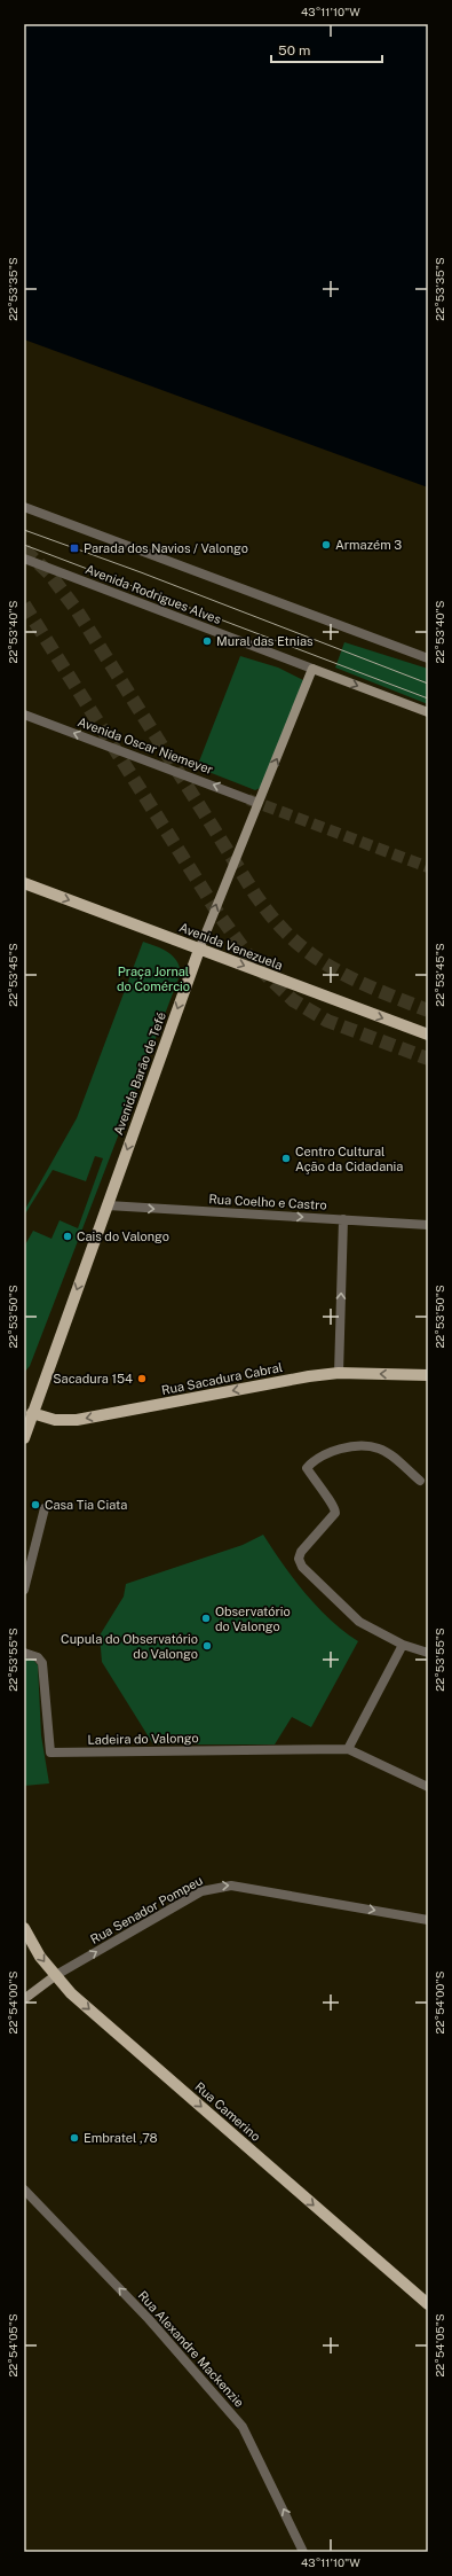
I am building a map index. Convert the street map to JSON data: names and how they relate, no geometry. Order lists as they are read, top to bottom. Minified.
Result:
{"streets":{"main road":["Avenida Venezuela","Avenida Barão de Tefé","Rua Sacadura Cabral","Rua Camerino"],"street":["Avenida Rodrigues Alves","Avenida Oscar Niemeyer","Rua Coelho e Castro","Ladeira do Valongo","Rua Senador Pompeu","Rua Alexandre Mackenzie"]},"crossings":[["Avenida Rodrigues Alves","Avenida Barão de Tefé"],["Avenida Oscar Niemeyer","Avenida Barão de Tefé"],["Avenida Venezuela","Avenida Barão de Tefé"],["Avenida Barão de Tefé","Rua Coelho e Castro"],["Avenida Barão de Tefé","Rua Sacadura Cabral"],["Rua Senador Pompeu","Rua Camerino"]],"one_way":["Avenida Oscar Niemeyer","Avenida Venezuela","Rua Coelho e Castro","Rua Sacadura Cabral","Rua Senador Pompeu","Rua Camerino","Rua Alexandre Mackenzie"],"parks":["Praça Jornal do Comércio"],"places":{"other":["Armazém 3","Mural das Etnias","Centro Cultural Ação da Cidadania","Cais do Valongo","Sacadura 154","Casa Tia Ciata","Observatório do Valongo","Cupula do Observatório do Valongo","Embratel ,78"],"transit":["Parada dos Navios / Valongo"]},"scale_bar":"50 m","coordinates":["43°11'10\"W","22°53'35\"S","22°53'40\"S","22°53'45\"S","22°53'50\"S","22°53'55\"S","22°54'00\"S","22°54'05\"S"]}
